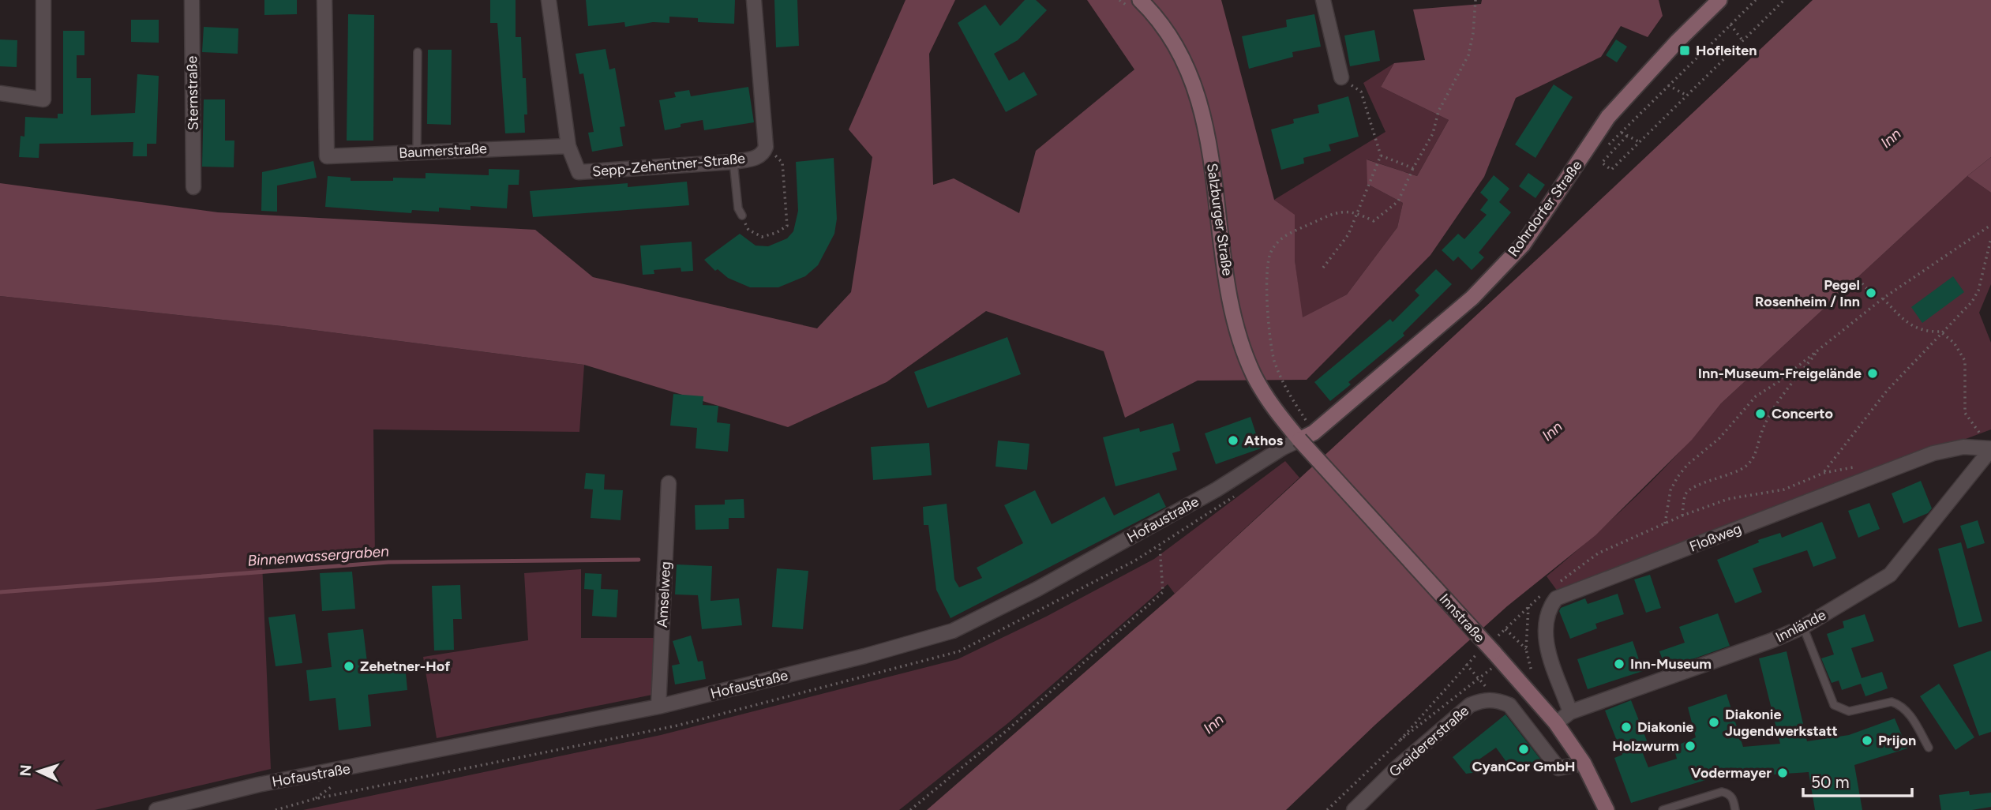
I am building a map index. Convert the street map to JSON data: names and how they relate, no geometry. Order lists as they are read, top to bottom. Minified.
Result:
{"streets":{"main road":["Rohrdorfer Straße","Salzburger Straße","Innstraße"],"street":["Sternstraße","Baumerstraße","Sepp-Zehentner-Straße","Hofaustraße","Floßweg","Amselweg","Innlände","Greidererstraße"]},"crossings":[["Baumerstraße","Sepp-Zehentner-Straße"],["Rohrdorfer Straße","Salzburger Straße"],["Rohrdorfer Straße","Hofaustraße"],["Rohrdorfer Straße","Innstraße"],["Salzburger Straße","Hofaustraße"],["Salzburger Straße","Innstraße"],["Hofaustraße","Amselweg"],["Hofaustraße","Innstraße"],["Floßweg","Innlände"],["Innstraße","Innlände"],["Innstraße","Greidererstraße"]],"water":["Inn","Binnenwassergraben"],"places":{"transit":["Hofleiten"],"other":["Pegel Rosenheim / Inn","Inn-Museum-Freigelände","Concerto","Athos","Inn-Museum","Zehetner-Hof","Diakonie Jugendwerkstatt","Diakonie","Prijon","Holzwurm","CyanCor GmbH","Vodermayer"]},"scale_bar":"50 m","north":"left"}
